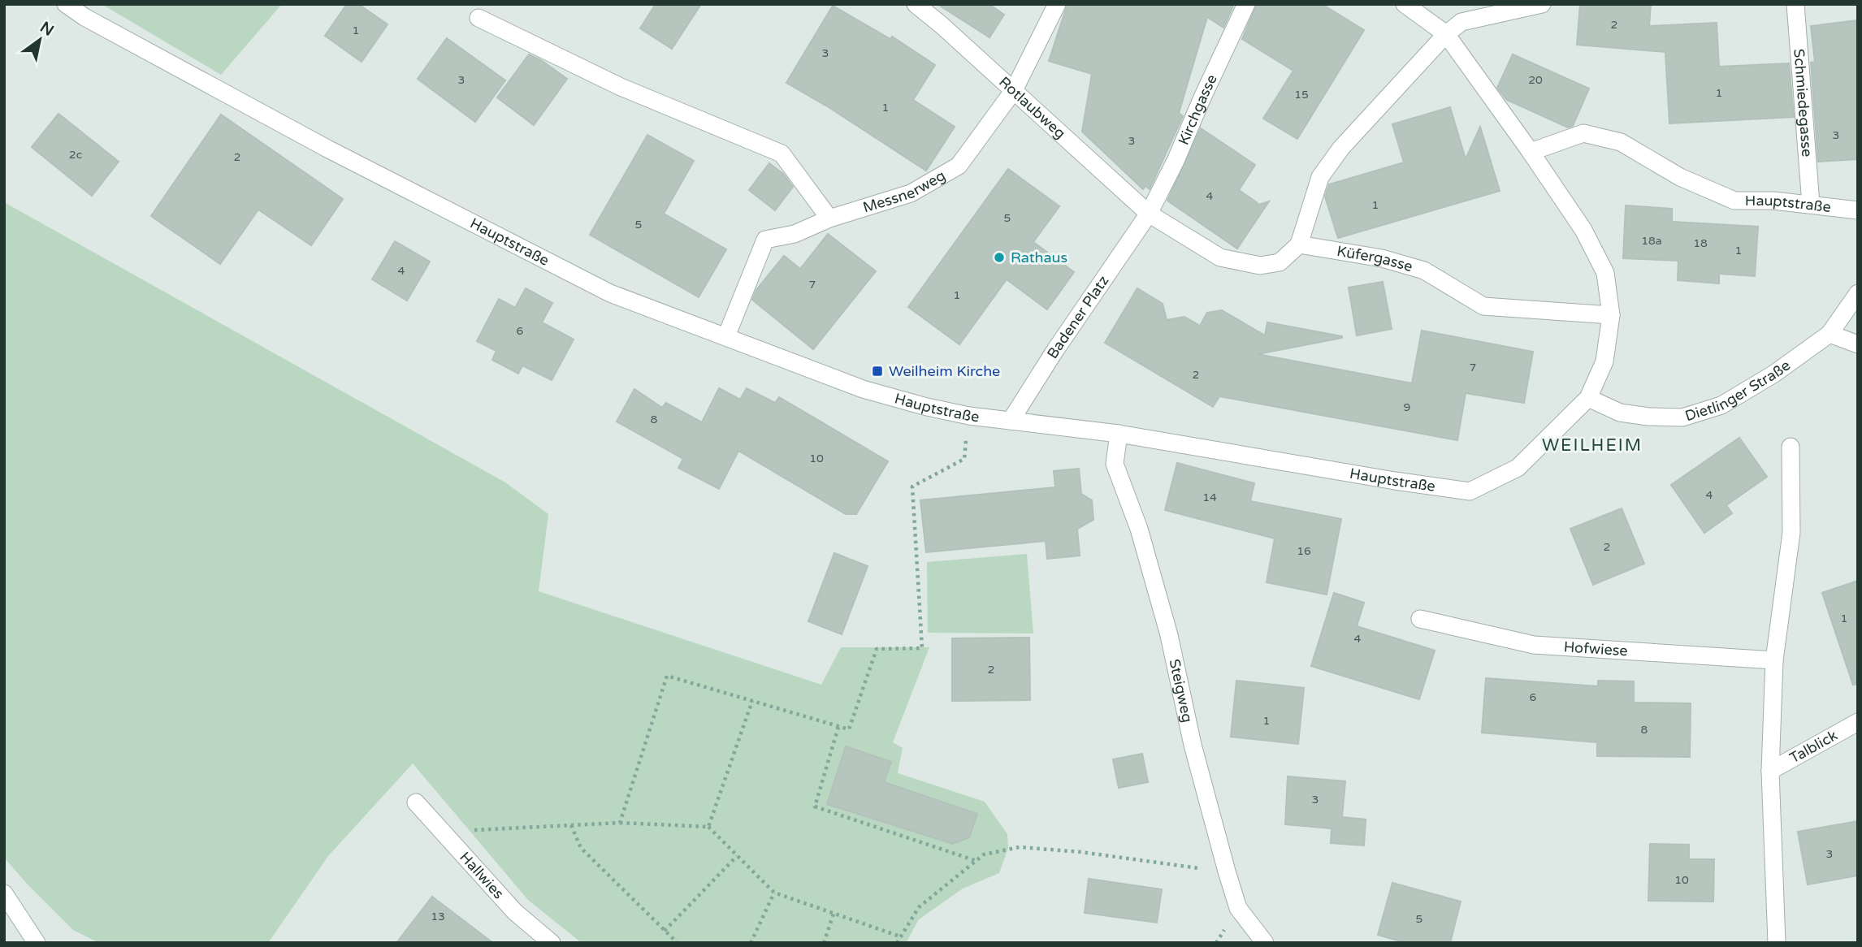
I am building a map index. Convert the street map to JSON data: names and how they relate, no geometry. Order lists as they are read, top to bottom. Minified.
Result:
{"streets":{"street":["Schmiedegasse","Rotlaubweg","Kirchgasse","Messnerweg","Hauptstraße","Küfergasse","Badener Platz","Dietlinger Straße","Hofwiese","Steigweg","Talblick","Hallwies"]},"crossings":[["Schmiedegasse","Hauptstraße"],["Rotlaubweg","Kirchgasse"],["Rotlaubweg","Messnerweg"],["Rotlaubweg","Badener Platz"],["Kirchgasse","Badener Platz"],["Messnerweg","Hauptstraße"],["Hauptstraße","Küfergasse"],["Hauptstraße","Badener Platz"],["Hauptstraße","Dietlinger Straße"],["Hauptstraße","Steigweg"]],"districts":["WEILHEIM"],"places":{"other":["Rathaus"],"transit":["Weilheim Kirche"]},"house_numbers":["2","1","3","3","20","1","15","1","3","3","2c","2","4","1","5","5","18a","18","1","4","7","1","6","7","2","9","8","10","4","14","2","16","1","4","2","6","1","8","3","3","10","13","5"],"north":"top right"}
